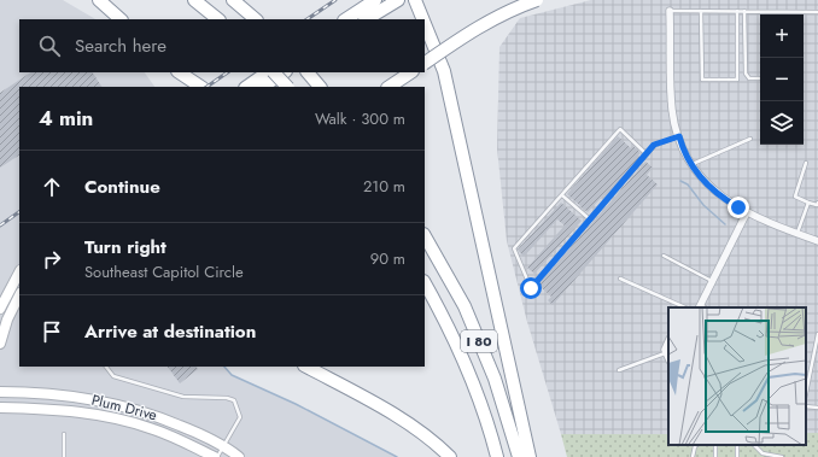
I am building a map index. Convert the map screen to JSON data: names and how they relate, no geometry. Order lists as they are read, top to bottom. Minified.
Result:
{"streets":{"highway":["I 80"],"street":["Plum Drive"]},"page":{"map_buttons":["+","−"],"search":"Search here","heading":["4 min","Walk · 300 m"],"list":[["Continue","210 m"],["Turn right","Southeast Capitol Circle","90 m"],"Arrive at destination"]}}
